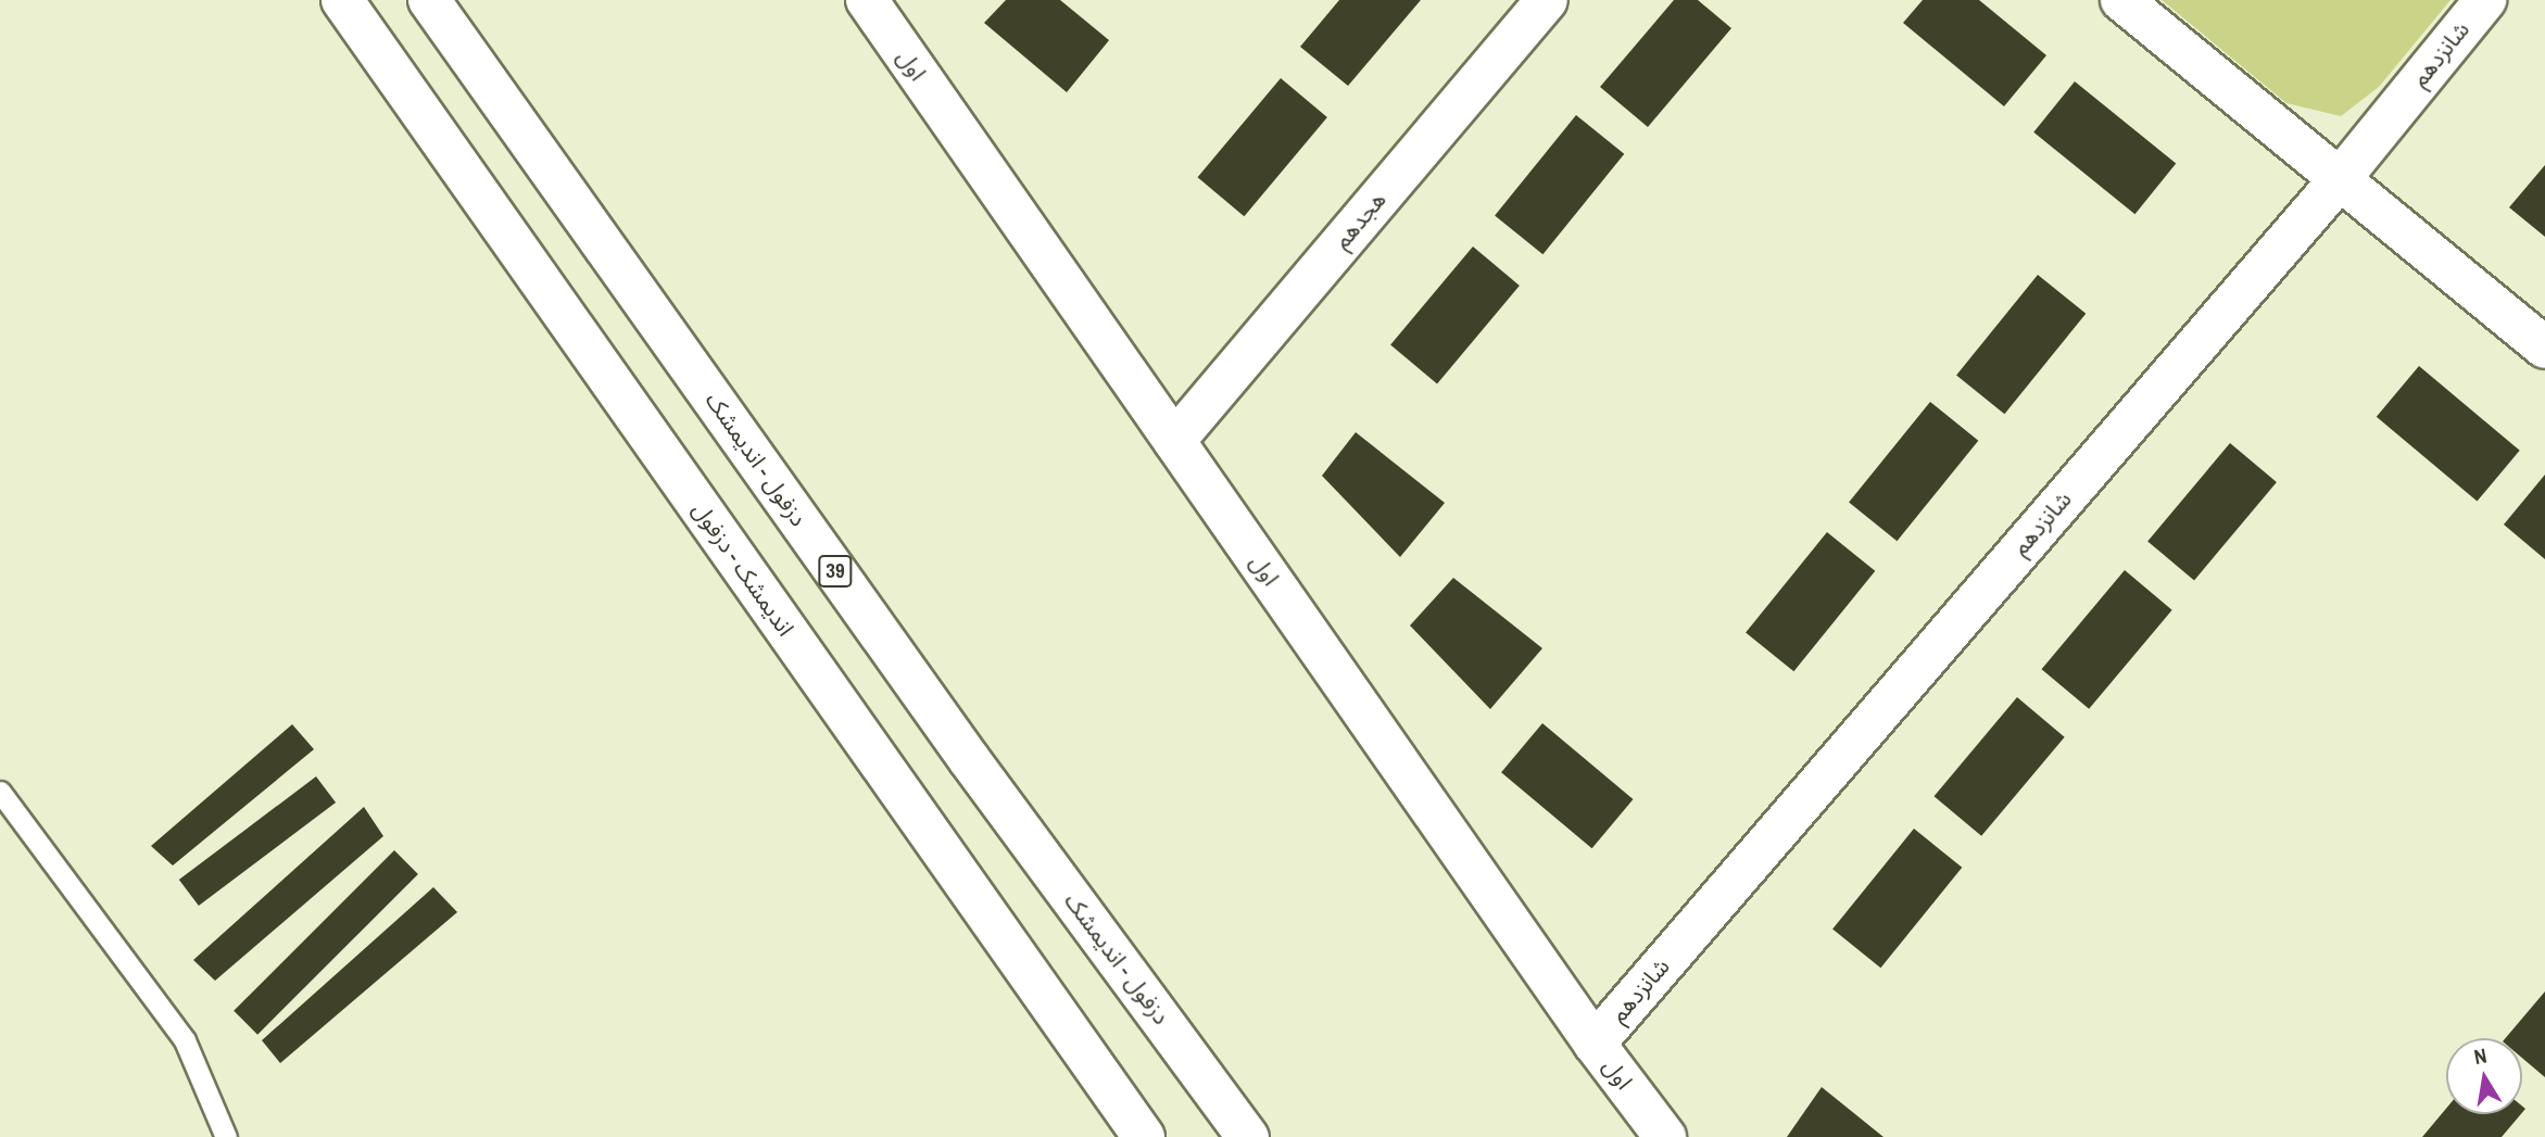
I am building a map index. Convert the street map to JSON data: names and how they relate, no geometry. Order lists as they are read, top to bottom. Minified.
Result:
{"streets":{"street":["شانزدهم","اول","هجدهم","دزفول - اندیمشک","اندیمشک - دزفول","39"]},"crossings":[["شانزدهم","اول"],["اول","هجدهم"]],"north":"top"}
